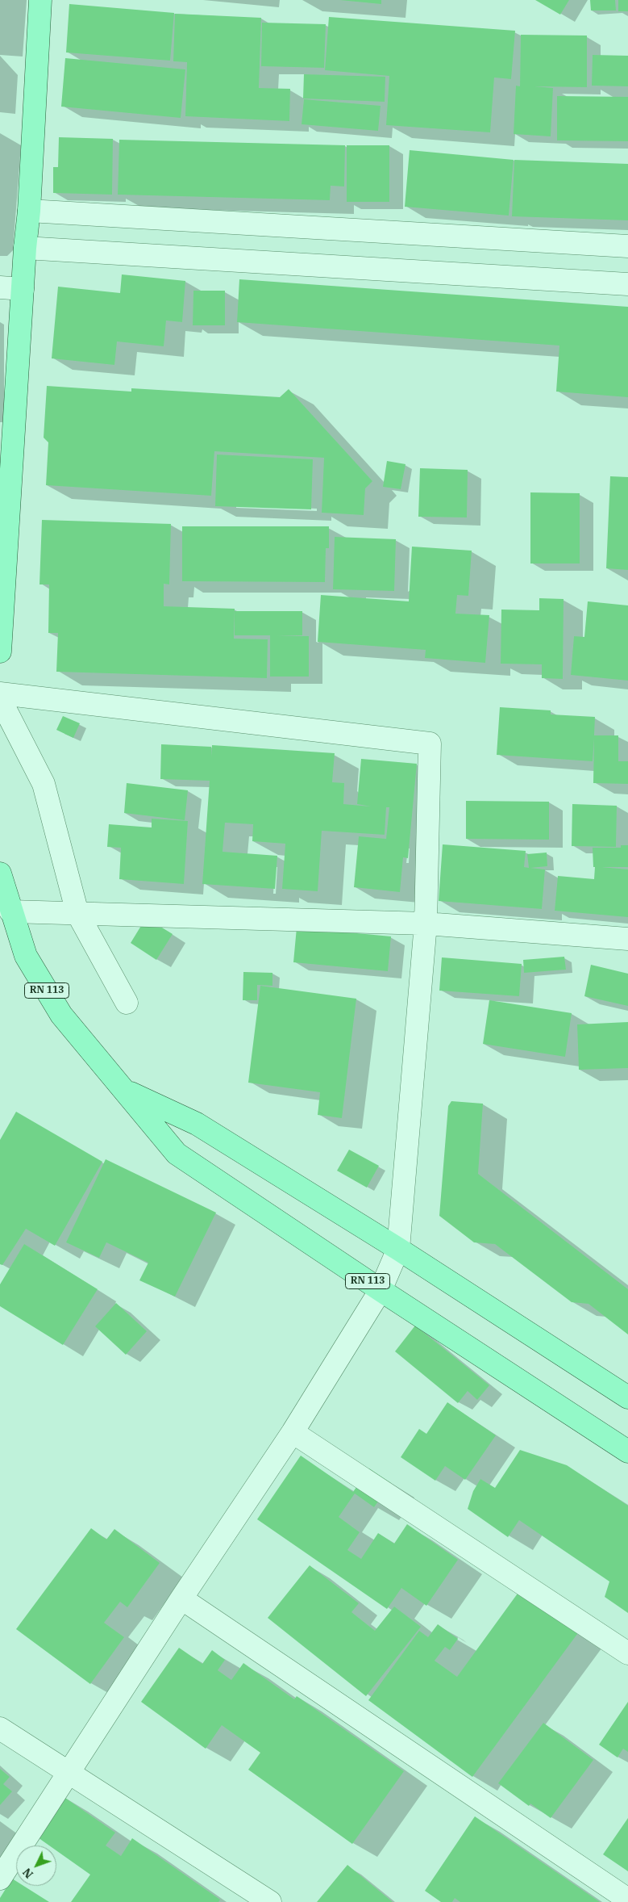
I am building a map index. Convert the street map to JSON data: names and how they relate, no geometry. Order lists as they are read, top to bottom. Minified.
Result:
{"streets":{"main road":["RN 113"]},"north":"bottom left"}
